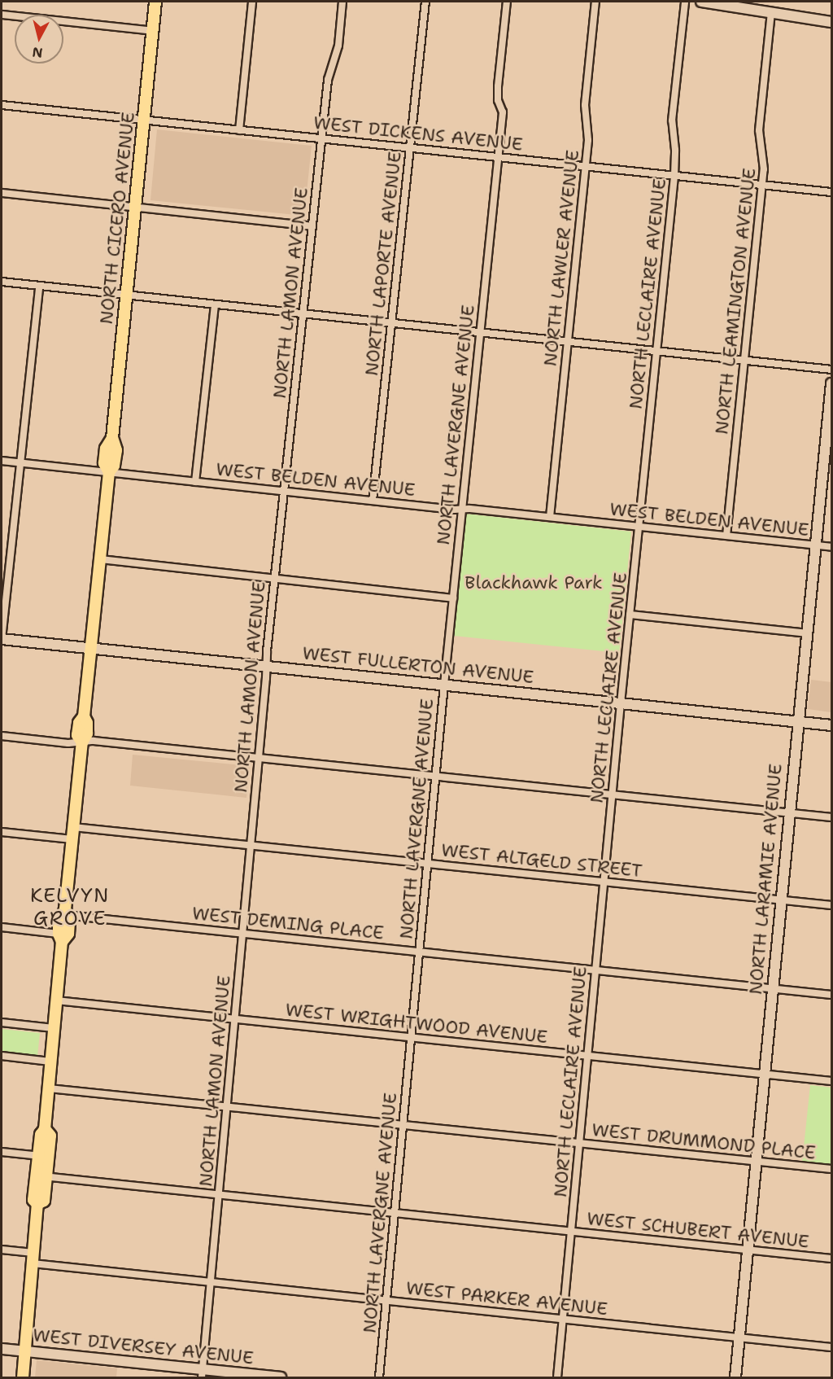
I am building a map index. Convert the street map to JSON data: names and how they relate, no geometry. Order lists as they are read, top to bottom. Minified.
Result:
{"streets":{"main road":["NORTH CICERO AVENUE","WEST FULLERTON AVENUE","NORTH LARAMIE AVENUE","WEST DIVERSEY AVENUE"],"street":["WEST DICKENS AVENUE","NORTH LAWLER AVENUE","NORTH LAPORTE AVENUE","NORTH LAMON AVENUE","NORTH LECLAIRE AVENUE","NORTH LEAMINGTON AVENUE","NORTH LAVERGNE AVENUE","WEST BELDEN AVENUE","WEST ALTGELD STREET","WEST DEMING PLACE","WEST WRIGHTWOOD AVENUE","WEST DRUMMOND PLACE","WEST SCHUBERT AVENUE","WEST PARKER AVENUE"]},"crossings":[["WEST DICKENS AVENUE","NORTH CICERO AVENUE"],["WEST DICKENS AVENUE","NORTH LAWLER AVENUE"],["WEST DICKENS AVENUE","NORTH LAPORTE AVENUE"],["WEST DICKENS AVENUE","NORTH LAMON AVENUE"],["WEST DICKENS AVENUE","NORTH LECLAIRE AVENUE"],["WEST DICKENS AVENUE","NORTH LEAMINGTON AVENUE"],["WEST DICKENS AVENUE","NORTH LAVERGNE AVENUE"],["NORTH CICERO AVENUE","WEST BELDEN AVENUE"],["NORTH CICERO AVENUE","WEST FULLERTON AVENUE"],["NORTH CICERO AVENUE","WEST ALTGELD STREET"],["NORTH CICERO AVENUE","WEST DEMING PLACE"],["NORTH CICERO AVENUE","WEST WRIGHTWOOD AVENUE"],["NORTH CICERO AVENUE","WEST DRUMMOND PLACE"],["NORTH CICERO AVENUE","WEST SCHUBERT AVENUE"],["NORTH CICERO AVENUE","WEST PARKER AVENUE"],["NORTH CICERO AVENUE","WEST DIVERSEY AVENUE"],["NORTH LAWLER AVENUE","WEST BELDEN AVENUE"],["NORTH LAPORTE AVENUE","WEST BELDEN AVENUE"],["NORTH LAMON AVENUE","WEST BELDEN AVENUE"],["NORTH LAMON AVENUE","WEST FULLERTON AVENUE"],["NORTH LAMON AVENUE","WEST ALTGELD STREET"],["NORTH LAMON AVENUE","WEST DEMING PLACE"],["NORTH LAMON AVENUE","WEST WRIGHTWOOD AVENUE"],["NORTH LAMON AVENUE","WEST DRUMMOND PLACE"],["NORTH LAMON AVENUE","WEST SCHUBERT AVENUE"],["NORTH LAMON AVENUE","WEST PARKER AVENUE"],["NORTH LAMON AVENUE","WEST DIVERSEY AVENUE"],["NORTH LECLAIRE AVENUE","WEST BELDEN AVENUE"],["NORTH LECLAIRE AVENUE","WEST FULLERTON AVENUE"],["NORTH LECLAIRE AVENUE","WEST ALTGELD STREET"],["NORTH LECLAIRE AVENUE","WEST DEMING PLACE"],["NORTH LECLAIRE AVENUE","WEST WRIGHTWOOD AVENUE"],["NORTH LECLAIRE AVENUE","WEST DRUMMOND PLACE"],["NORTH LECLAIRE AVENUE","WEST SCHUBERT AVENUE"],["NORTH LECLAIRE AVENUE","WEST PARKER AVENUE"],["NORTH LEAMINGTON AVENUE","WEST BELDEN AVENUE"],["NORTH LAVERGNE AVENUE","WEST BELDEN AVENUE"],["NORTH LAVERGNE AVENUE","WEST FULLERTON AVENUE"],["NORTH LAVERGNE AVENUE","WEST ALTGELD STREET"],["NORTH LAVERGNE AVENUE","WEST DEMING PLACE"],["NORTH LAVERGNE AVENUE","WEST WRIGHTWOOD AVENUE"],["NORTH LAVERGNE AVENUE","WEST DRUMMOND PLACE"],["NORTH LAVERGNE AVENUE","WEST SCHUBERT AVENUE"],["NORTH LAVERGNE AVENUE","WEST PARKER AVENUE"],["WEST BELDEN AVENUE","NORTH LARAMIE AVENUE"],["WEST FULLERTON AVENUE","NORTH LARAMIE AVENUE"],["WEST ALTGELD STREET","NORTH LARAMIE AVENUE"],["NORTH LARAMIE AVENUE","WEST DEMING PLACE"],["NORTH LARAMIE AVENUE","WEST WRIGHTWOOD AVENUE"],["NORTH LARAMIE AVENUE","WEST DRUMMOND PLACE"],["NORTH LARAMIE AVENUE","WEST SCHUBERT AVENUE"],["NORTH LARAMIE AVENUE","WEST PARKER AVENUE"]],"districts":["KELVYN GROVE"],"parks":["Blackhawk Park"],"north":"bottom"}
